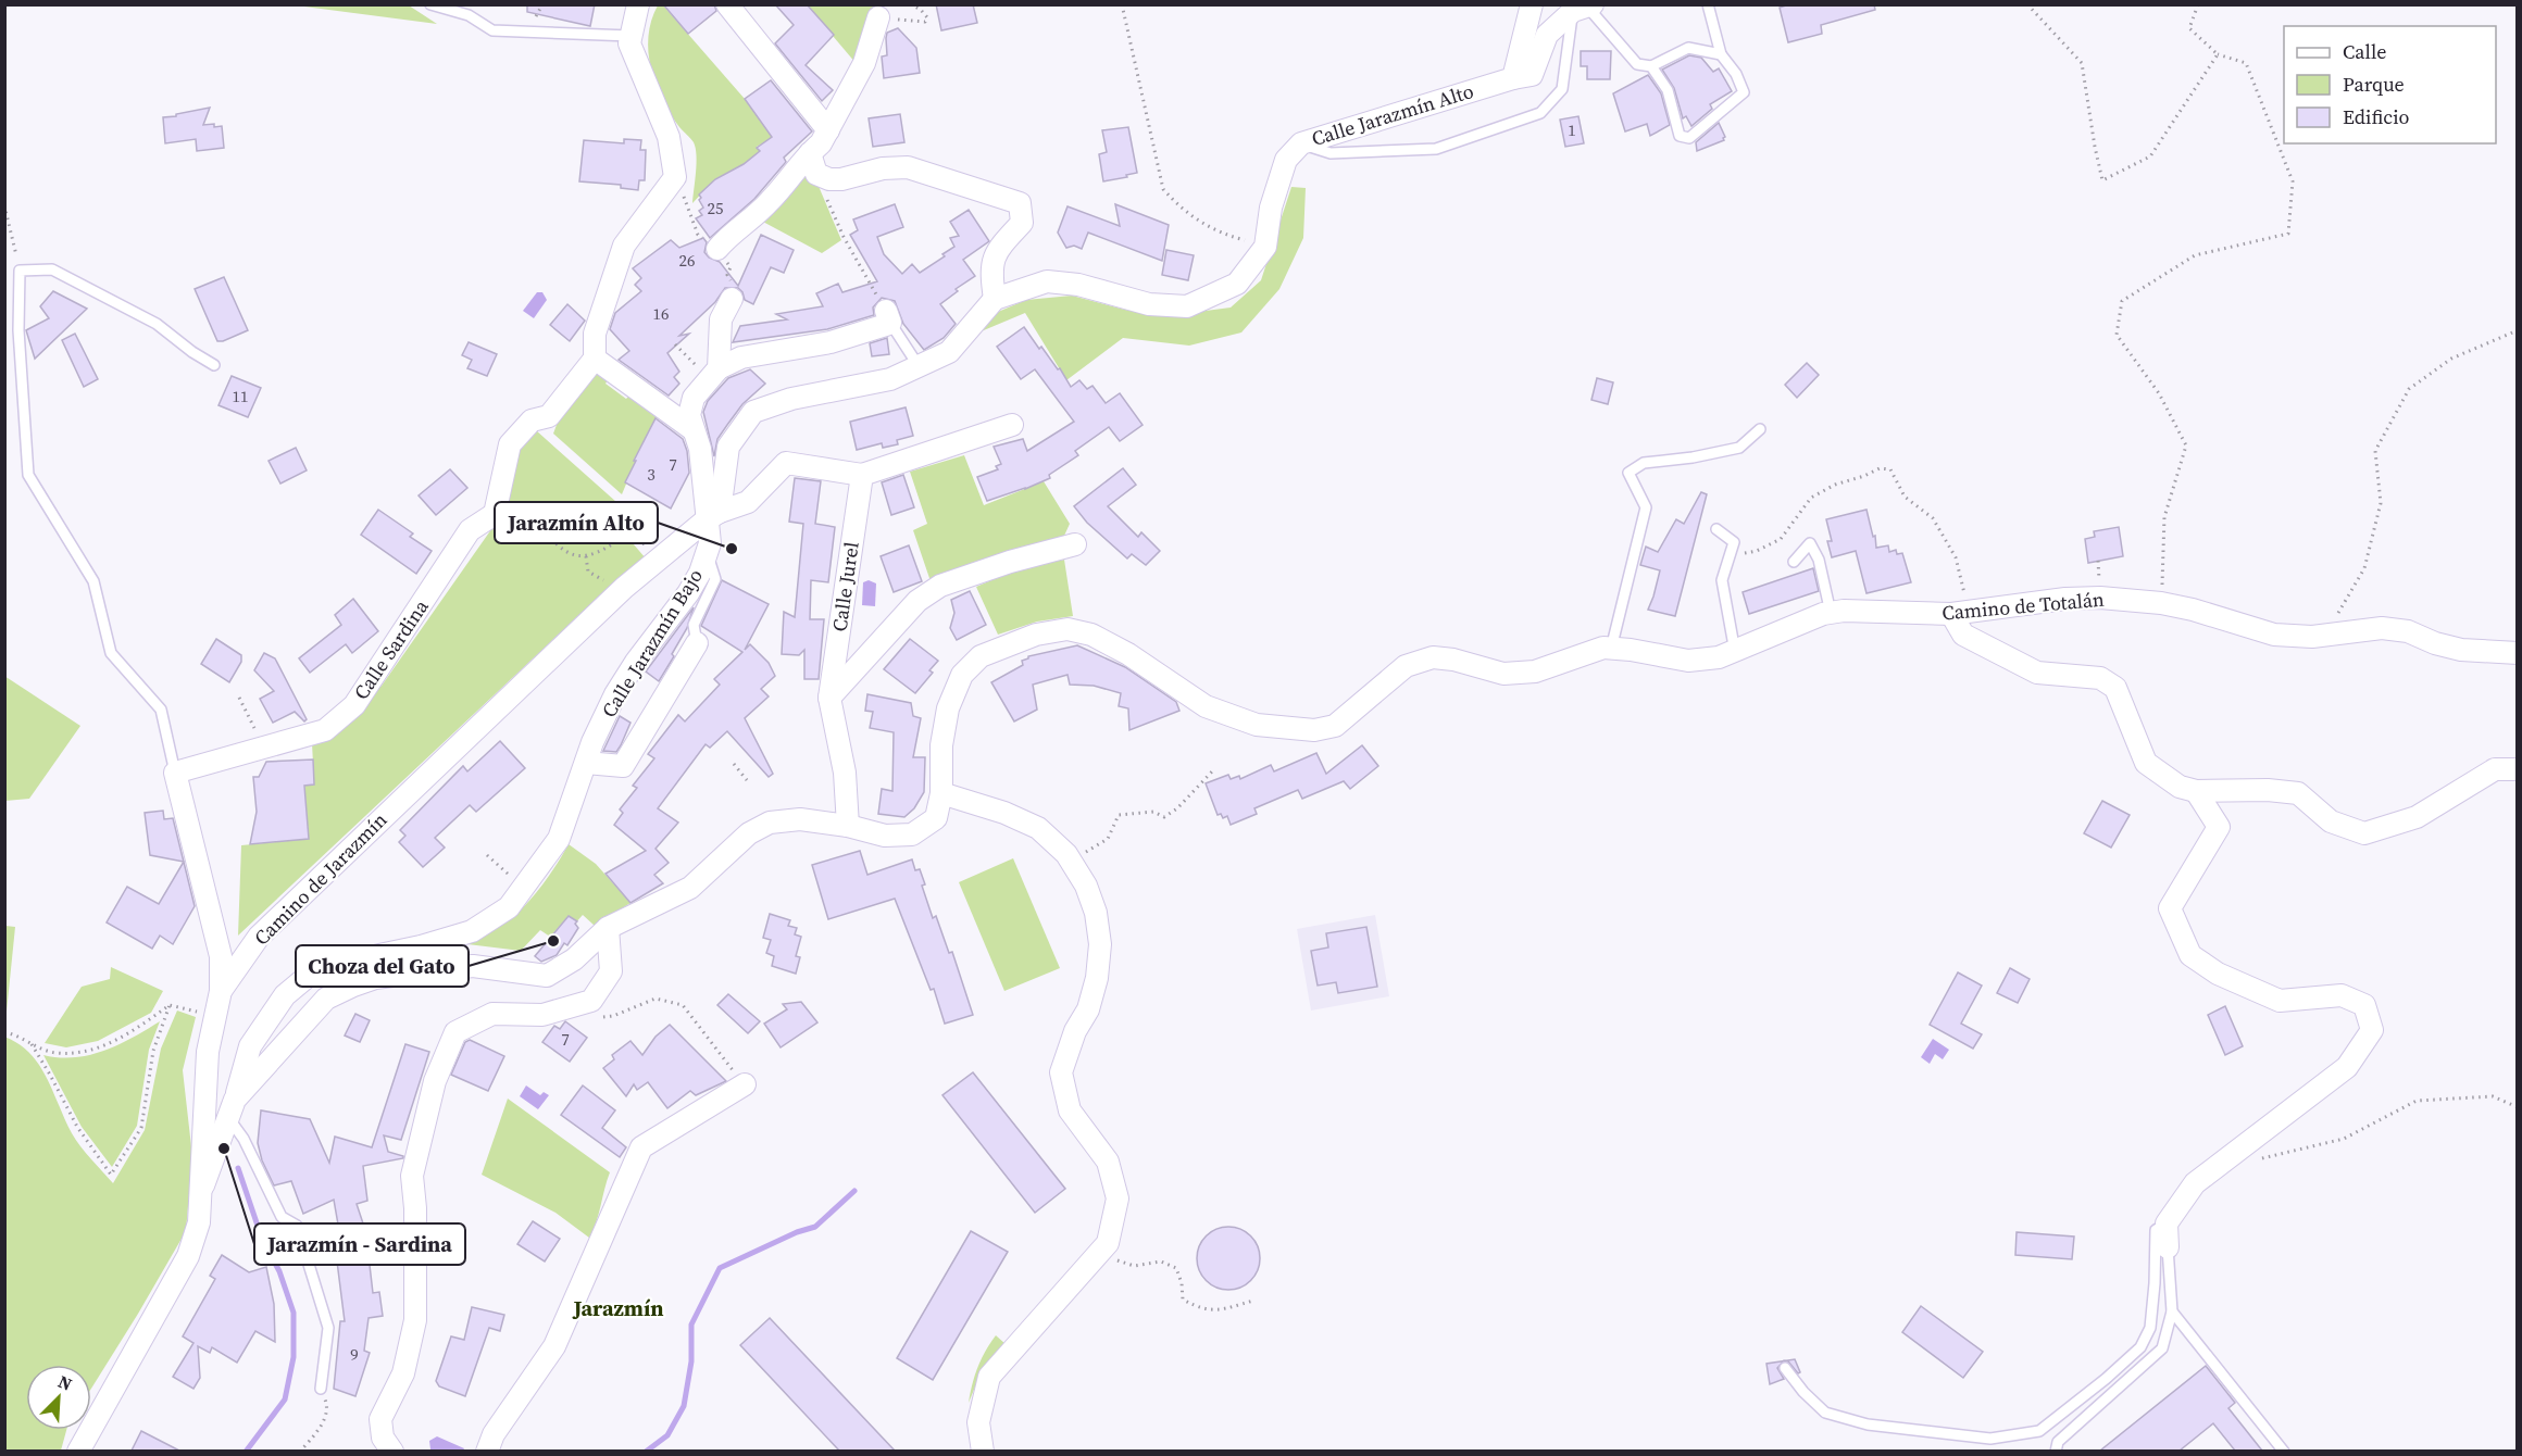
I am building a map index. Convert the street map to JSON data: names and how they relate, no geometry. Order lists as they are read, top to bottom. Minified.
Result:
{"streets":{"street":["Calle Jarazmín Alto","Calle Jurel","Camino de Totalán","Calle Jarazmín Bajo","Calle Sardina","Camino de Jarazmín"]},"crossings":[["Calle Jurel","Camino de Totalán"],["Camino de Totalán","Calle Jarazmín Bajo"],["Camino de Totalán","Camino de Jarazmín"],["Calle Jarazmín Bajo","Camino de Jarazmín"]],"districts":["Jarazmín"],"places":["Jarazmín Alto","Choza del Gato","Jarazmín - Sardina"],"house_numbers":["1","25","26","16","11","7","3","7","9"],"legend":["Calle","Parque","Edificio"],"north":"top right"}
